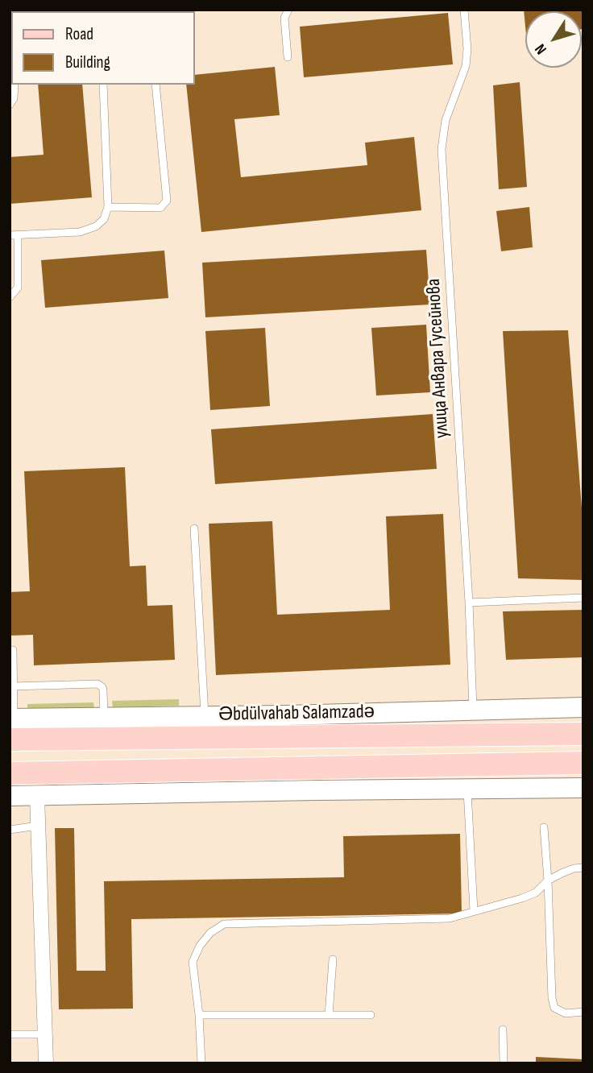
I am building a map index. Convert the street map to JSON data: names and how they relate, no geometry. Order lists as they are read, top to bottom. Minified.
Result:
{"streets":{"main road":["Əbdülvahab Salamzadə"],"lane":["улица Анвара Гусейнова"]},"crossings":[["улица Анвара Гусейнова","Əbdülvahab Salamzadə"]],"legend":["Road","Building"],"north":"bottom left"}
